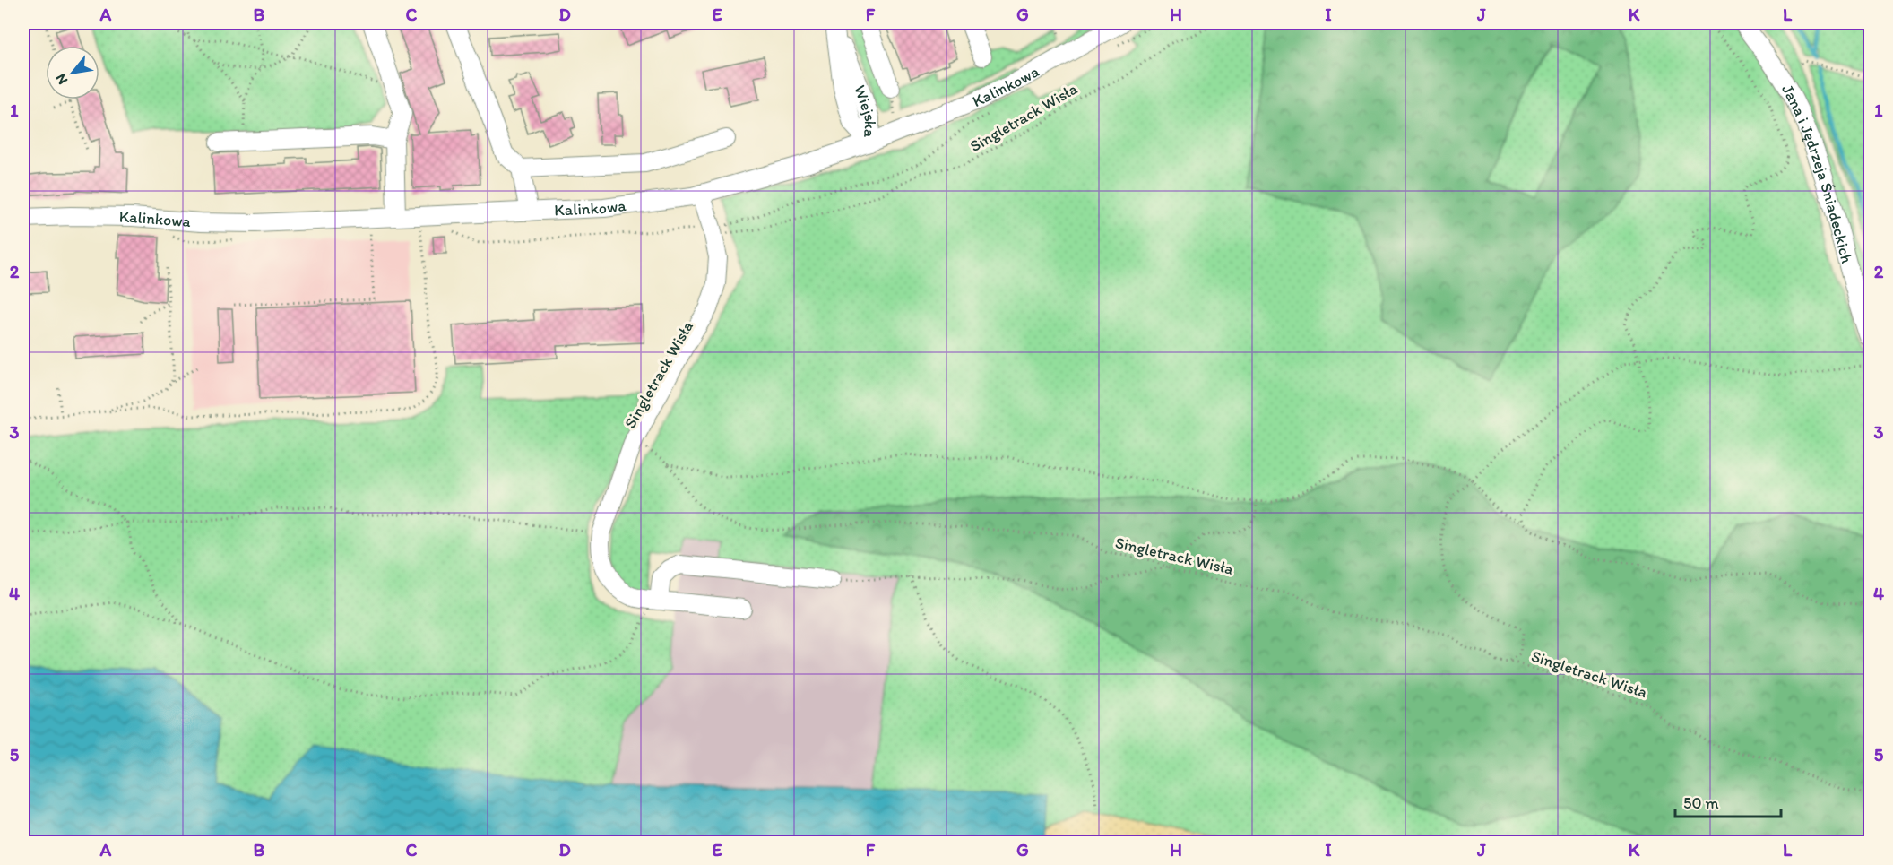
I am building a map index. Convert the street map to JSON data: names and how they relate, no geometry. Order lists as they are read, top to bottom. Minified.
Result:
{"streets":{"street":["Kalinkowa","Wiejska","Jana i Jędrzeja Śniadeckich"],"path":["Singletrack Wisła"]},"crossings":[["Kalinkowa","Wiejska"]],"scale_bar":"50 m","north":"bottom left","grid":{"columns":["A","B","C","D","E","F","G","H","I","J","K","L"],"rows":["1","2","3","4","5"]}}
